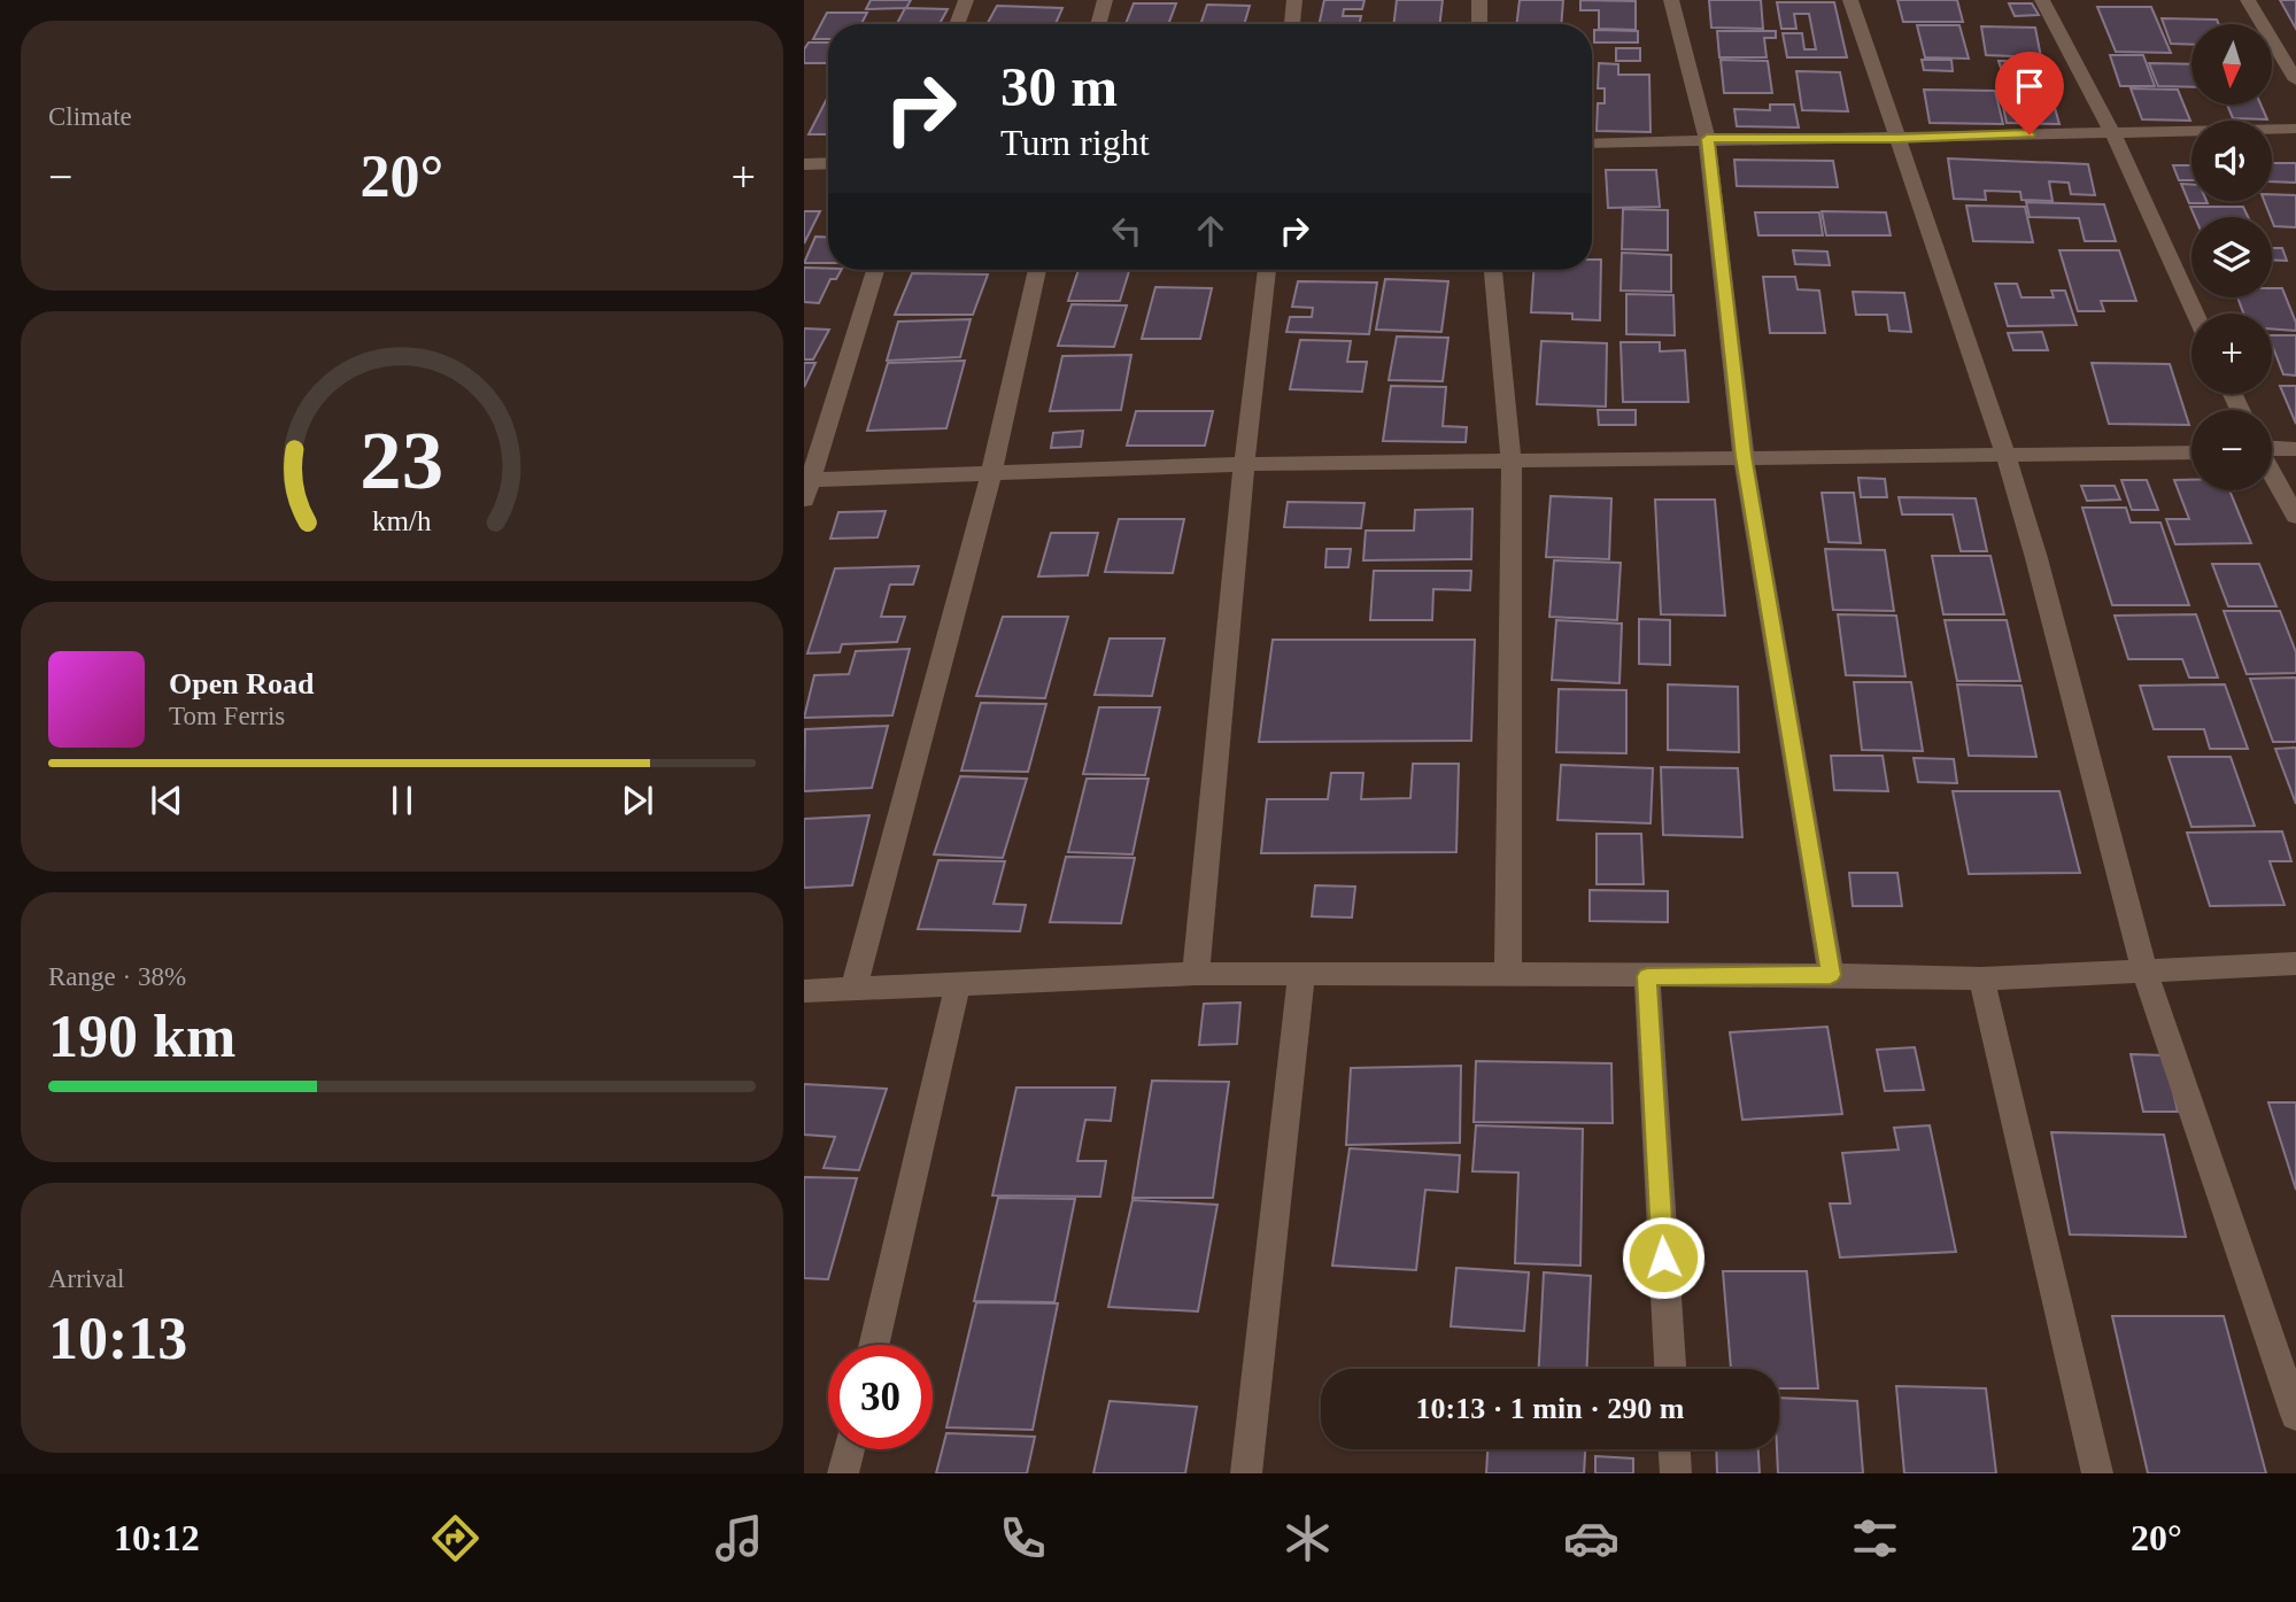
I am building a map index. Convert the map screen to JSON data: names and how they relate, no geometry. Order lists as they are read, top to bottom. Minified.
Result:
{"north":"bottom","page":{"tile":["Climate",["Range · 38%","190 km"],["Arrival","10:13"]],"map_buttons":["+","−"],"turn":["30 m","Turn right"],"heat":["−","20°","+"],"song":["Open Road","Tom Ferris"],"limit":"30","trip":"10:13 · 1 min · 290 m","tabs":["10:12","20°"],"gauge":["23","km/h"]}}
